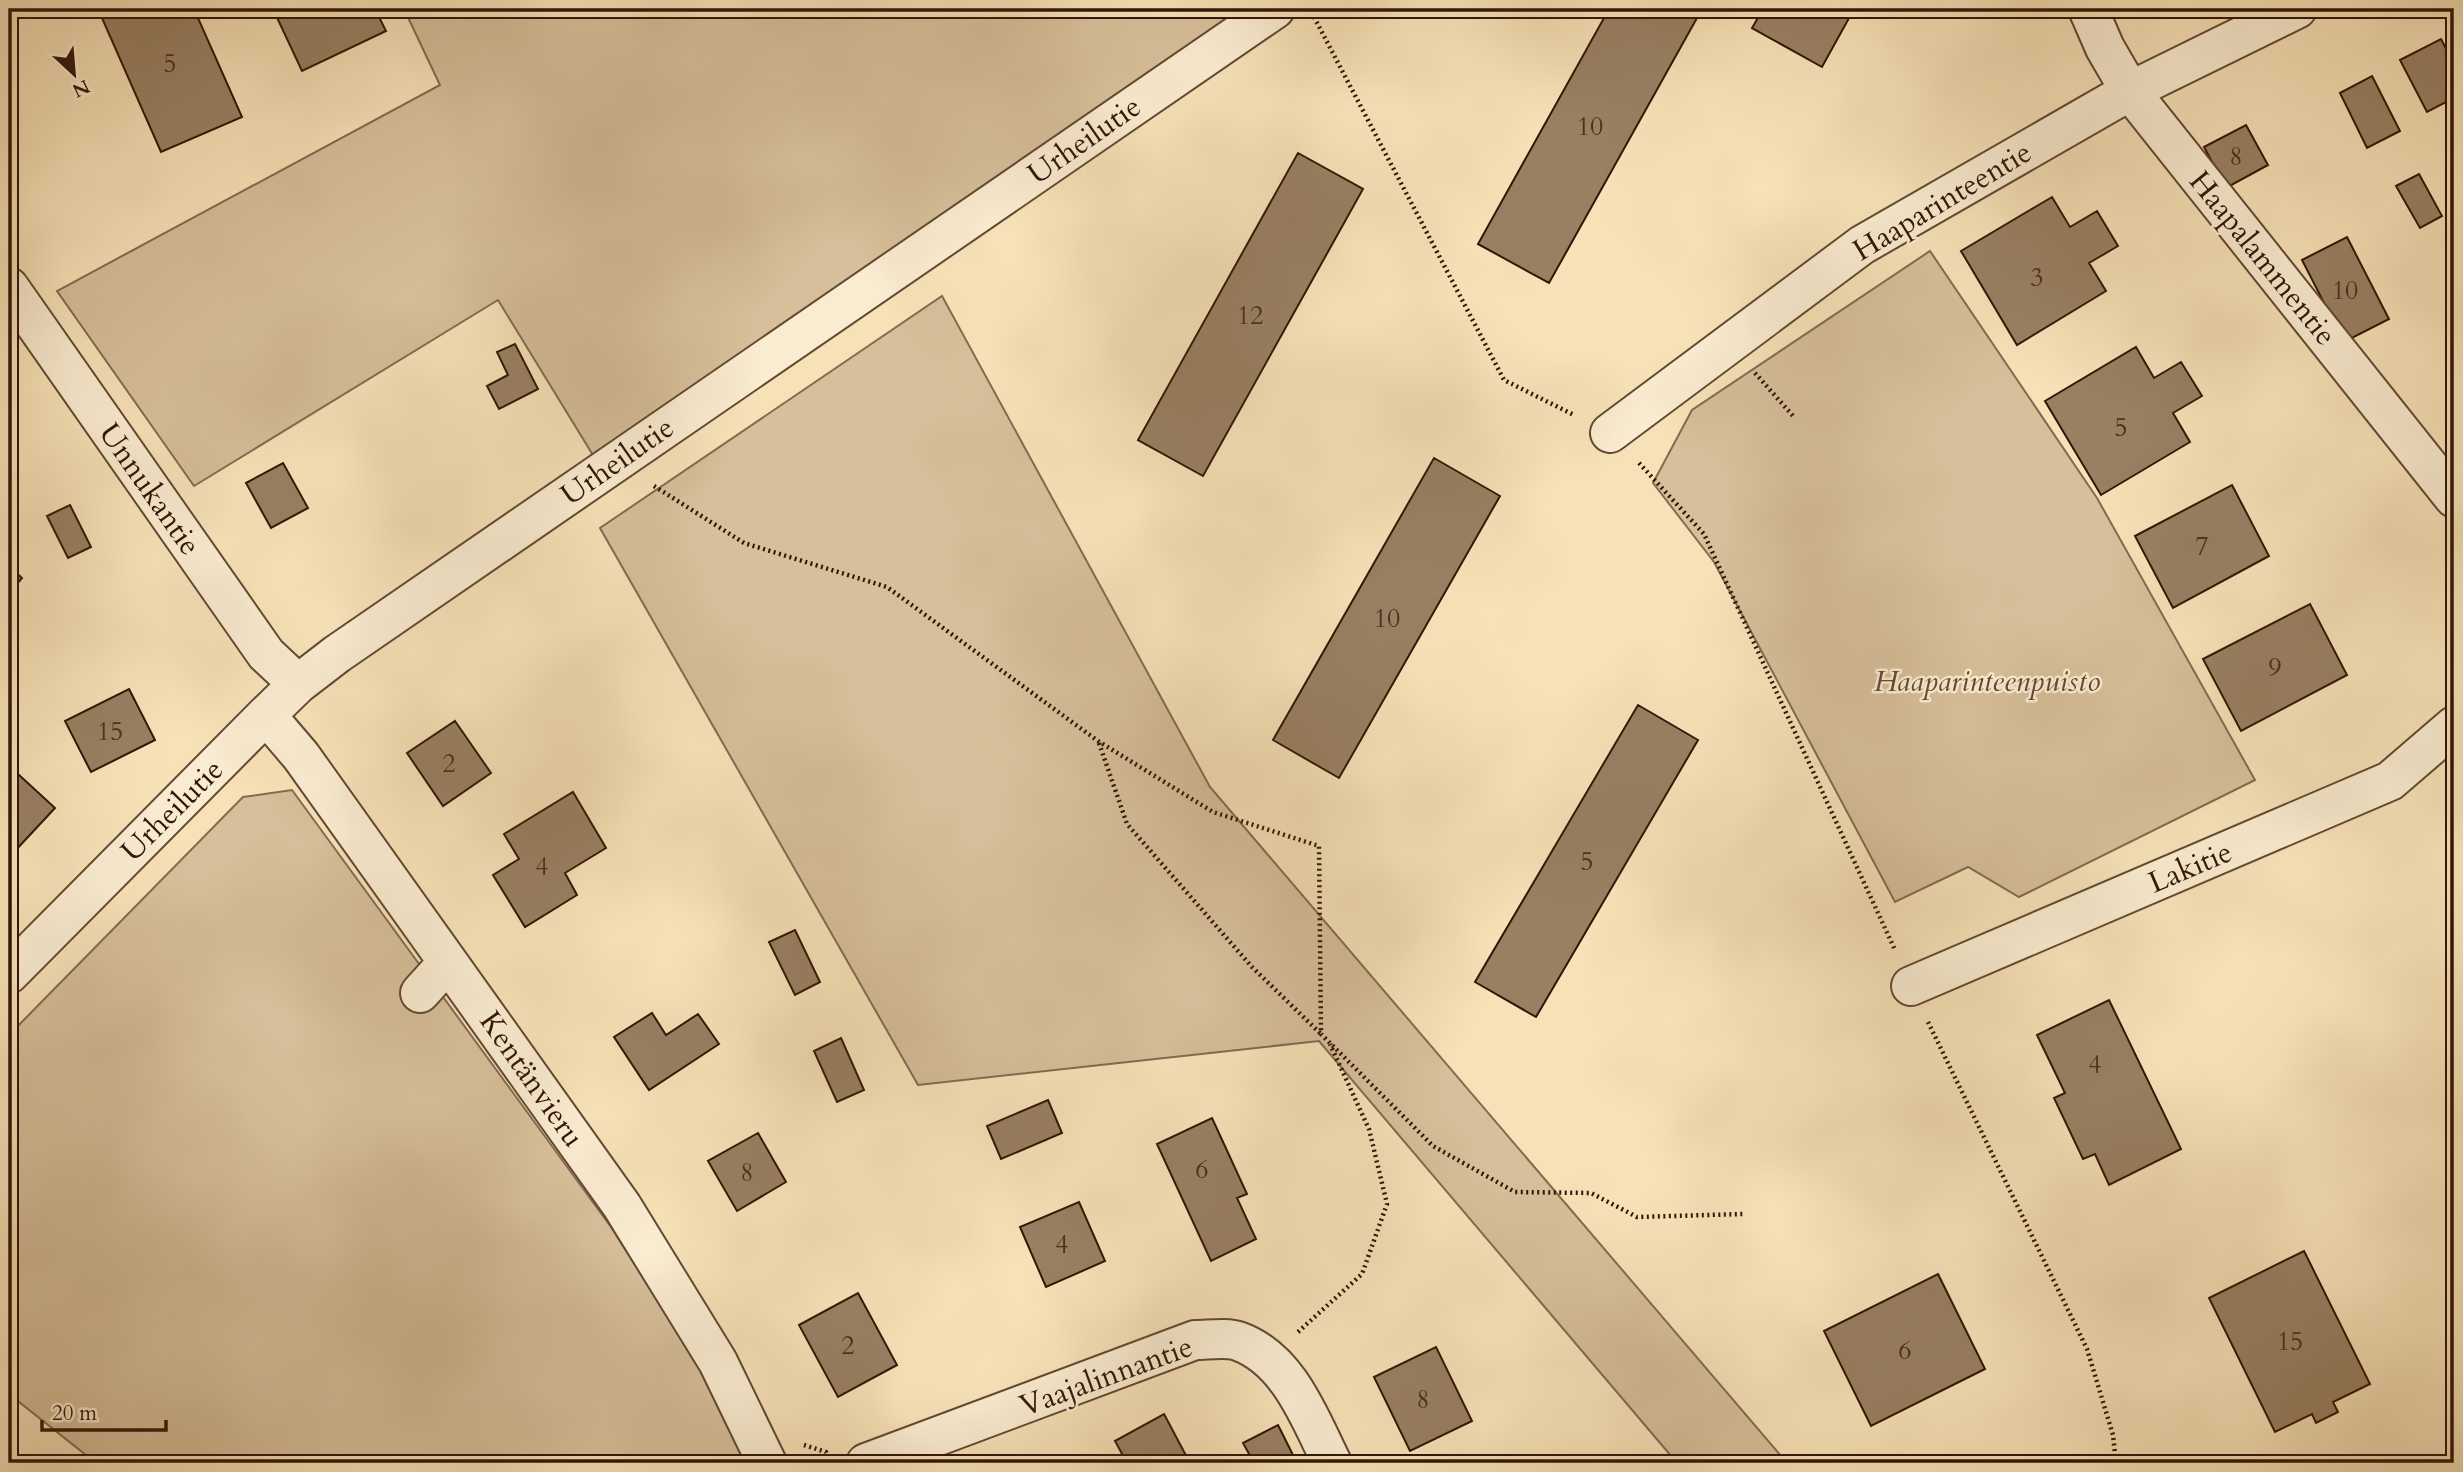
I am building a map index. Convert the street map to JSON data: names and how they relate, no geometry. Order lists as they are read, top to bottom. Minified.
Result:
{"streets":{"street":["Urheilutie","Haaparinteentie","Haapalammentie","Unnukantie","Lakitie","Kentänvieru","Vaajalinnantie"]},"crossings":[["Urheilutie","Unnukantie"],["Urheilutie","Kentänvieru"],["Haaparinteentie","Haapalammentie"]],"parks":["Haaparinteenpuisto"],"house_numbers":["5","10","8","3","10","12","5","7","10","9","15","2","5","4","4","6","8","4","15","2","6","8"],"scale_bar":"20 m","north":"bottom right"}
